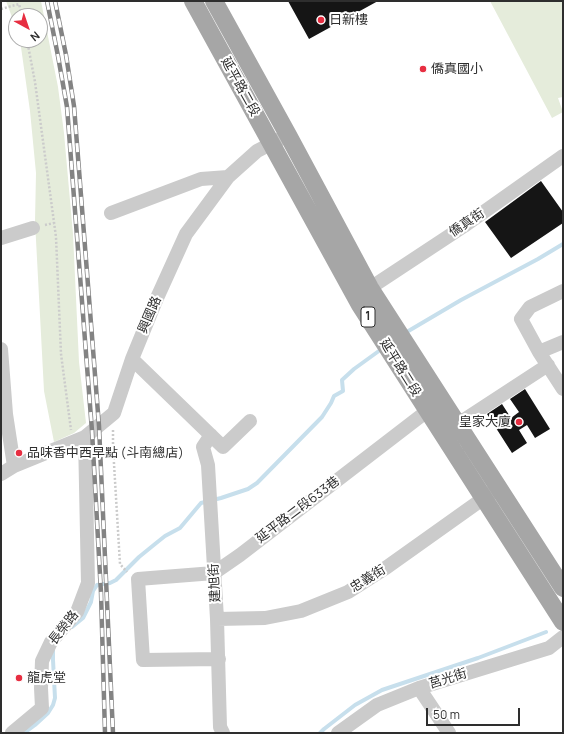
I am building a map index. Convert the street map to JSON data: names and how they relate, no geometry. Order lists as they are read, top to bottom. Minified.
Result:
{"streets":{"main road":["延平路二段","1"],"street":["僑真街","興國路","延平路二段633巷","忠義街","建旭街","長榮路","莒光街"]},"crossings":[["延平路二段","僑真街"],["延平路二段","興國路"],["延平路二段","延平路二段633巷"],["延平路二段","忠義街"],["延平路二段633巷","建旭街"],["忠義街","建旭街"]],"places":["日新樓","僑真國小","皇家大廈","品味香中西早點 (斗南總店)","龍虎堂"],"scale_bar":"50 m","north":"bottom right"}
